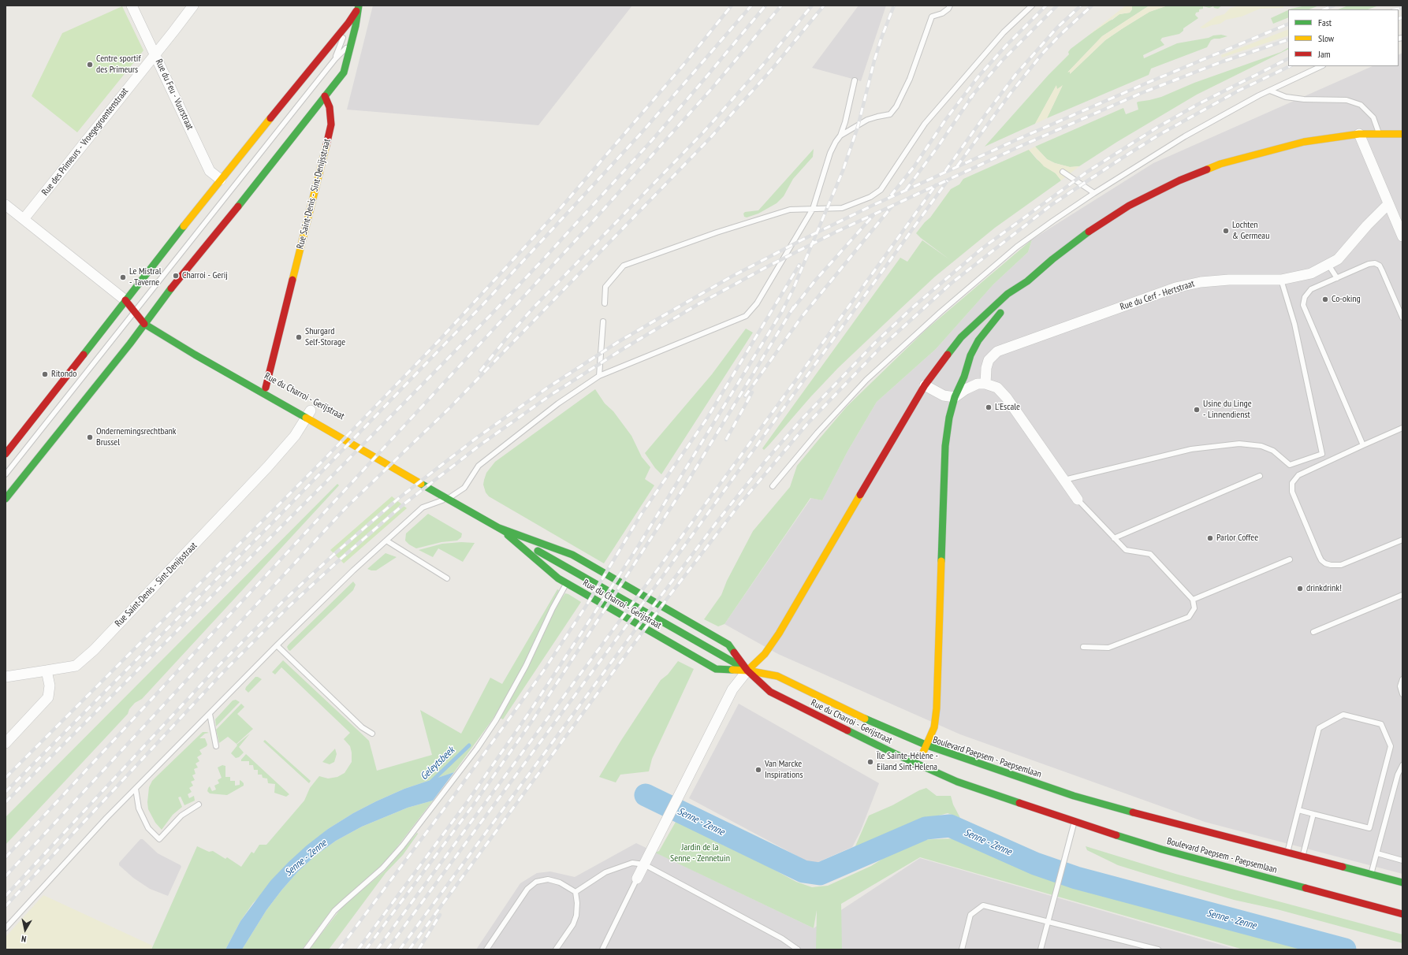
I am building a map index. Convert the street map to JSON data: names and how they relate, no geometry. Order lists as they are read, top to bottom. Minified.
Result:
{"streets":{"main road":["Rue Saint-Denis - Sint-Denijsstraat","Rue du Charroi - Gerijstraat","Boulevard Paepsem - Paepsemlaan"],"street":["Rue du Feu - Vuurstraat","Rue des Primeurs - Vroegegroentenstraat","Rue du Cerf - Hertstraat"]},"crossings":[["Rue du Feu - Vuurstraat","Rue des Primeurs - Vroegegroentenstraat"],["Rue Saint-Denis - Sint-Denijsstraat","Rue du Charroi - Gerijstraat"],["Rue du Charroi - Gerijstraat","Boulevard Paepsem - Paepsemlaan"]],"water":["Geleytsbeek","Senne - Zenne"],"parks":["Jardin de la Senne - Zennetuin"],"places":["Centre sportif des Primeurs","Lochten & Germeau","Charroi - Gerij","Le Mistral - Taverne","Co-oking","Shurgard Self-Storage","Ritondo","L'Escale","Usine du Linge - Linnendienst","Ondernemingsrechtbank Brussel","Parlor Coffee","drinkdrink!","Île Sainte-Hélène - Eiland Sint-Helena","Van Marcke Inspirations"],"legend":["Fast","Slow","Jam"],"north":"bottom"}
